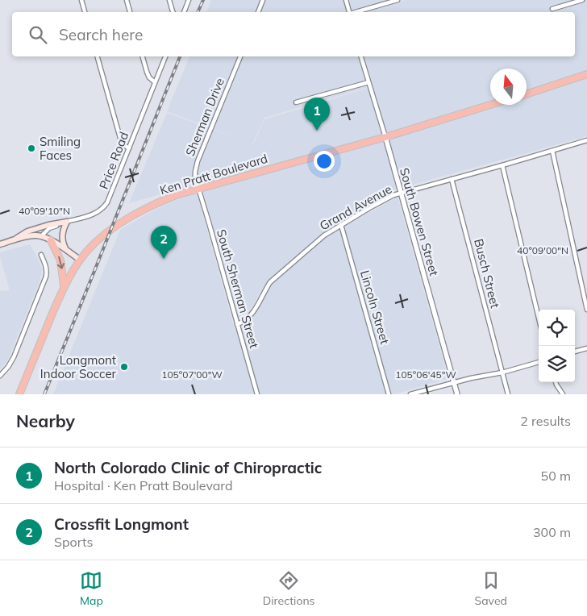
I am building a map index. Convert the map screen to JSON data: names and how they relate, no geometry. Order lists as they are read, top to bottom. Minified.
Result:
{"streets":{"highway":["Ken Pratt Boulevard"],"street":["Sherman Drive","Price Road","Grand Avenue","South Bowen Street","Busch Street","South Sherman Street","Lincoln Street"]},"crossings":[["Sherman Drive","Ken Pratt Boulevard"],["Sherman Drive","South Sherman Street"],["Ken Pratt Boulevard","South Bowen Street"],["Ken Pratt Boulevard","South Sherman Street"],["Grand Avenue","South Bowen Street"],["Grand Avenue","Busch Street"],["Grand Avenue","South Sherman Street"],["Grand Avenue","Lincoln Street"]],"places":["Smiling Faces","Longmont Indoor Soccer"],"north":"top","page":{"search":"Search here","pins":["1","2"],"heading":["Nearby","2 results"],"list":[{"mark":"1","name":"North Colorado Clinic of Chiropractic","note":"Hospital · Ken Pratt Boulevard","value":"50 m"},{"mark":"2","name":"Crossfit Longmont","note":"Sports","value":"300 m"}],"nav":["Map","Directions","Saved"]},"coordinates":["40°09'10\"N","40°09'00\"N","105°07'00\"W","105°06'45\"W"]}
